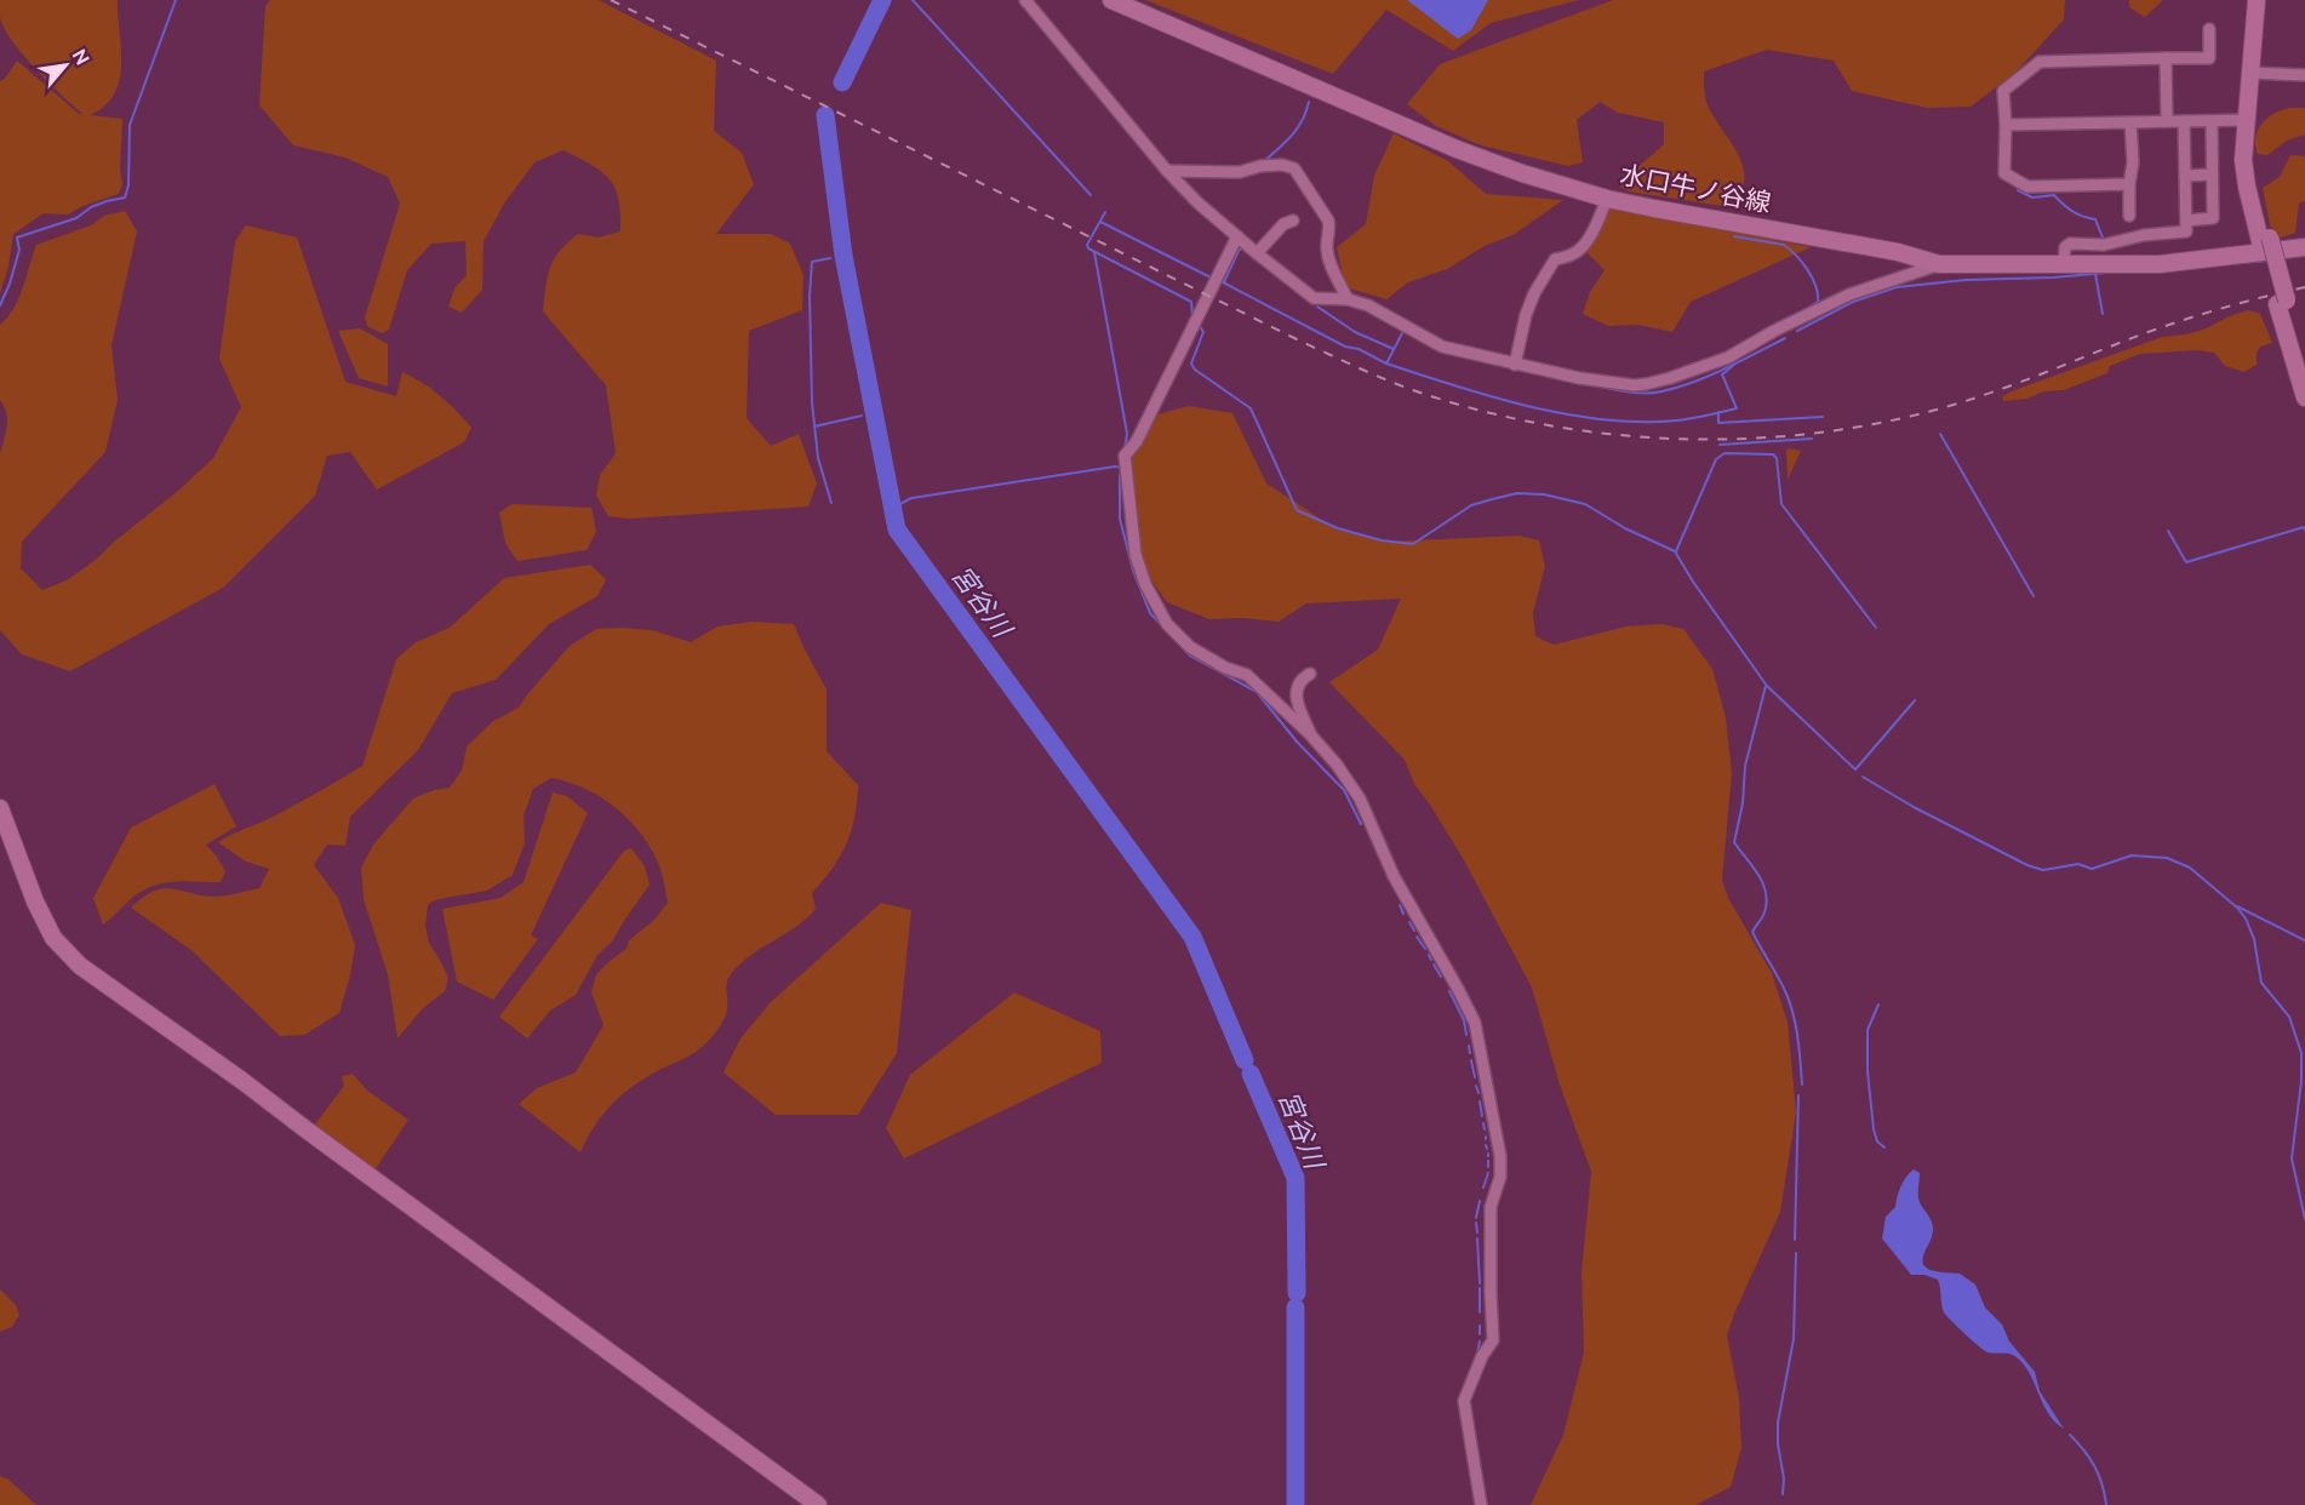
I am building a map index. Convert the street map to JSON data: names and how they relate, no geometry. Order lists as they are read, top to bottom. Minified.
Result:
{"streets":{"street":["水口牛ノ谷線"]},"water":["宮谷川"],"north":"top right"}
